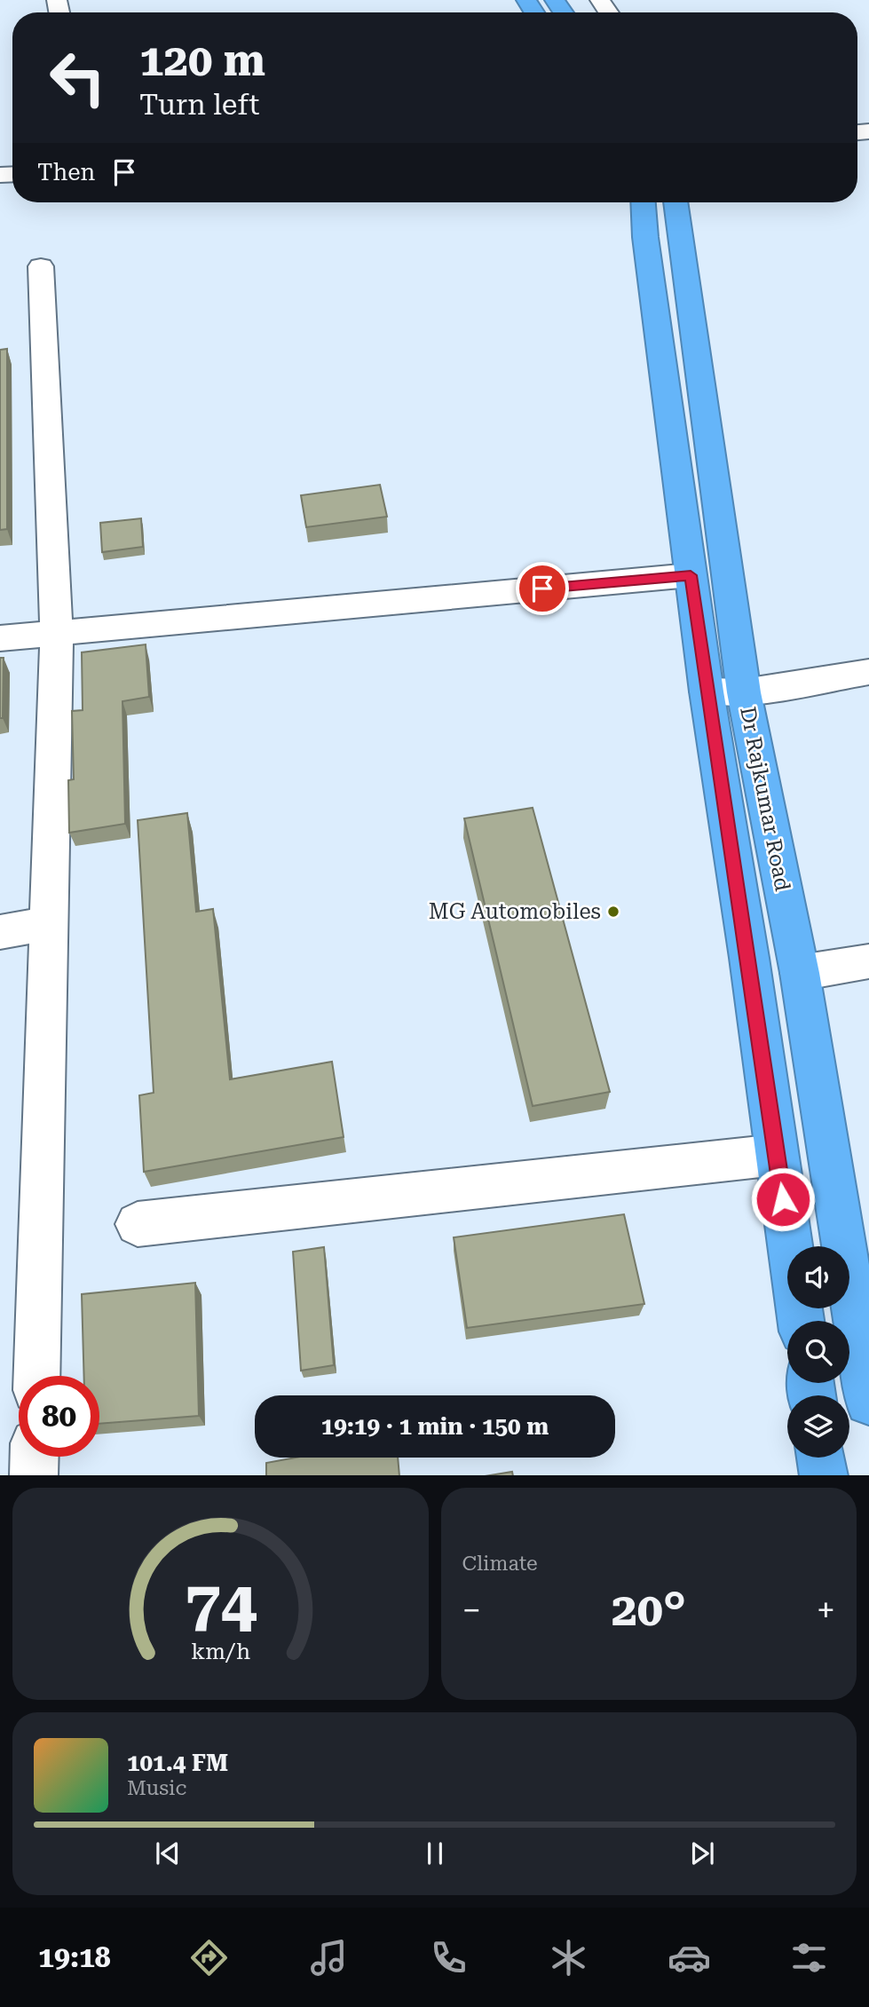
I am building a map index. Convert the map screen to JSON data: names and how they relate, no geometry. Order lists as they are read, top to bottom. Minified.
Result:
{"streets":{"highway":["Dr Rajkumar Road"]},"places":["MG Automobiles"],"page":{"turn":["120 m","Turn left"],"then":"Then","limit":"80","trip":"19:19 · 1 min · 150 m","tile":"Climate","heat":["−","20°","+"],"song":["101.4 FM","Music"],"tabs":"19:18","gauge":["74","km/h"]}}
